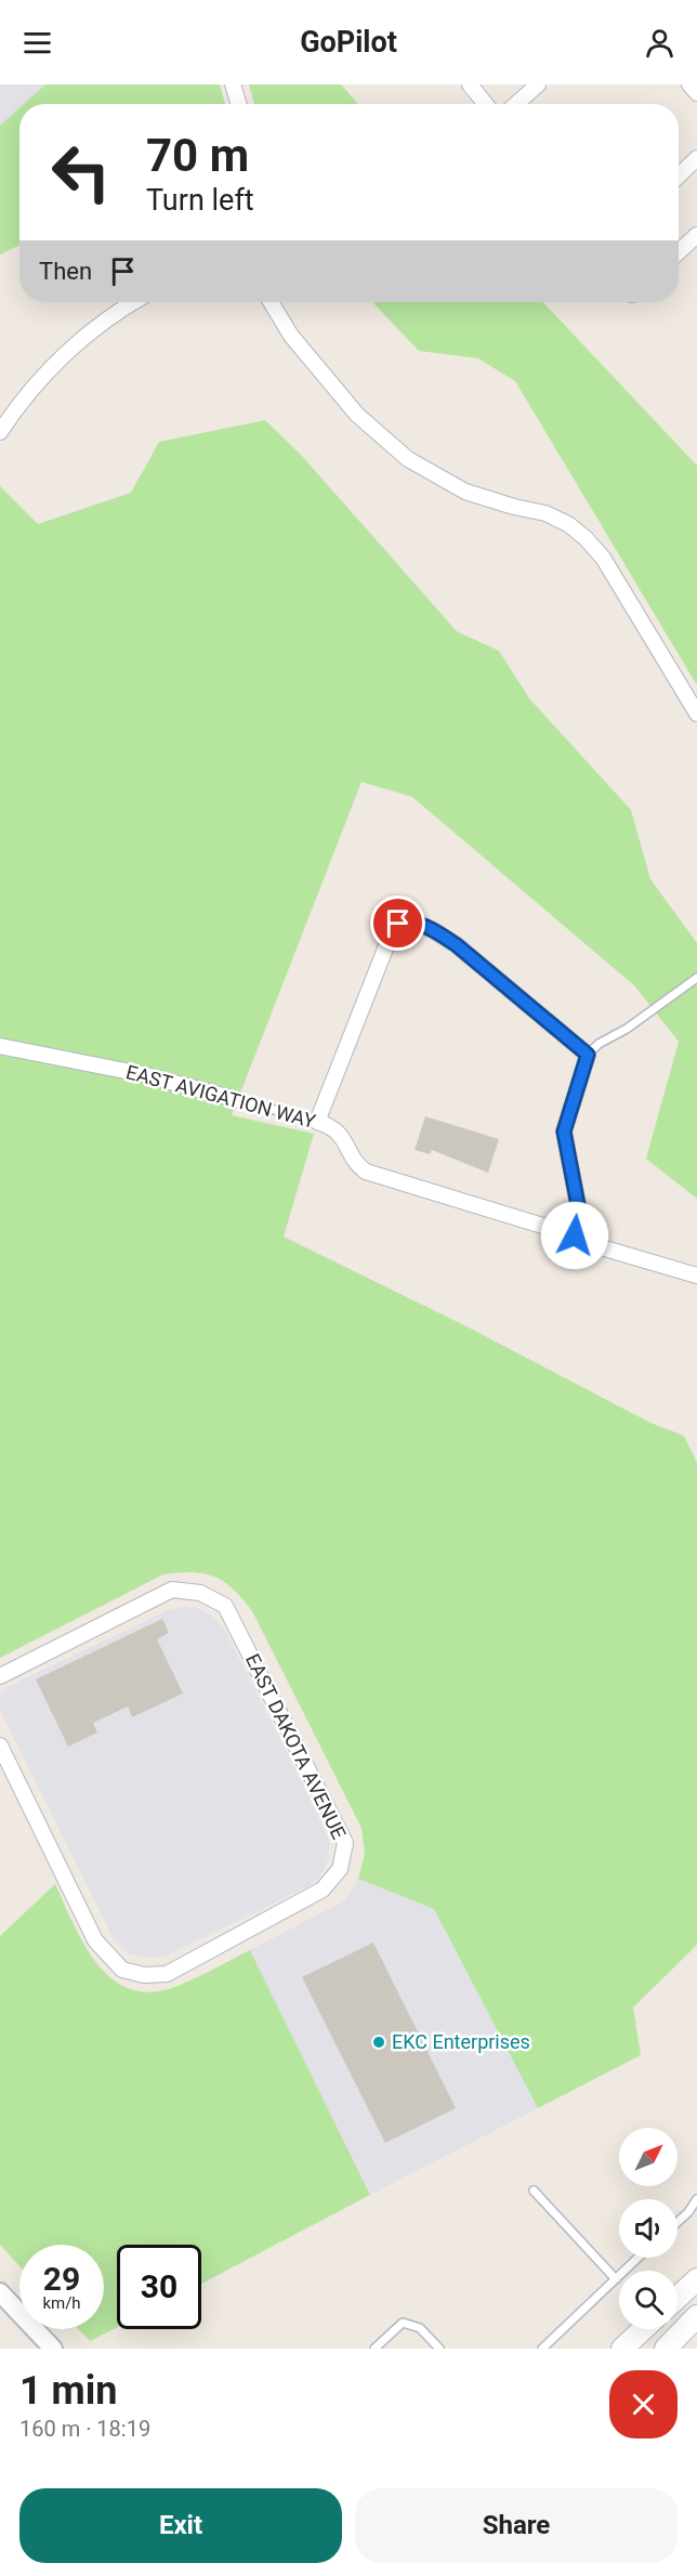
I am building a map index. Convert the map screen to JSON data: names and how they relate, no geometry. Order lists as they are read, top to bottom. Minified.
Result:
{"streets":{"street":["EAST AVIGATION WAY","EAST DAKOTA AVENUE"]},"places":["EKC Enterprises"],"north":"top right","page":{"header":"GoPilot","turn":["70 m","Turn left"],"then":"Then","speed":"29 km/h","limit":"30","heading":["1 min","160 m · 18:19"],"buttons":["Exit","Share"]}}
